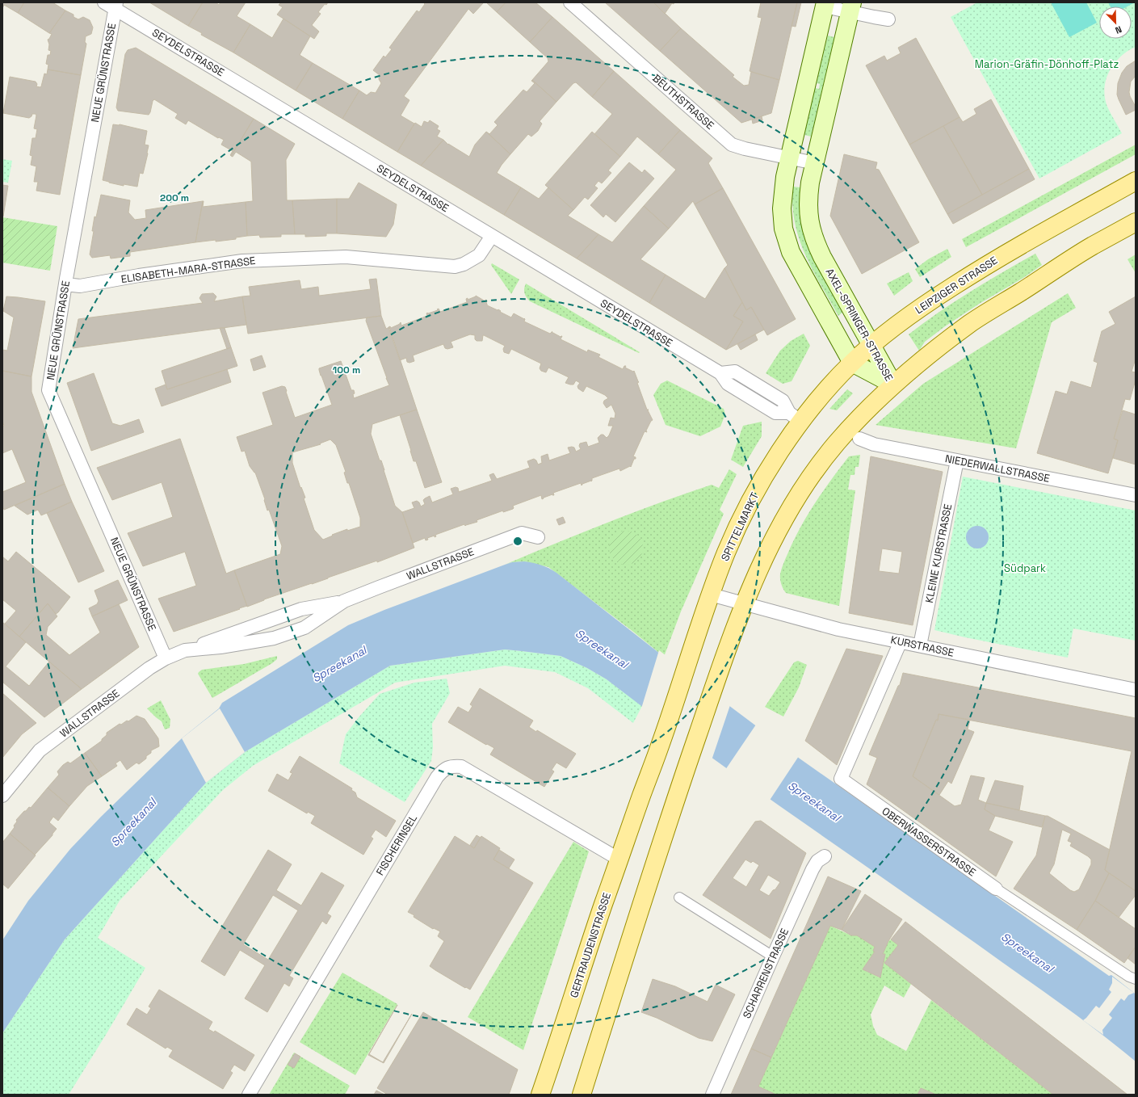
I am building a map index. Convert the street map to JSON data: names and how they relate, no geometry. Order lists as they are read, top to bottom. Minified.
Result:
{"streets":{"main road":["LEIPZIGER STRASSE","AXEL-SPRINGER-STRASSE","SPITTELMARKT","GERTRAUDENSTRASSE"],"street":["SEYDELSTRASSE","NEUE GRÜNSTRASSE","BEUTHSTRASSE","ELISABETH-MARA-STRASSE","NIEDERWALLSTRASSE","KLEINE KURSTRASSE","WALLSTRASSE","KURSTRASSE","OBERWASSERSTRASSE","FISCHERINSEL","SCHARRENSTRASSE"]},"crossings":[["SEYDELSTRASSE","NEUE GRÜNSTRASSE"],["SEYDELSTRASSE","ELISABETH-MARA-STRASSE"],["SEYDELSTRASSE","LEIPZIGER STRASSE"],["SEYDELSTRASSE","SPITTELMARKT"],["NEUE GRÜNSTRASSE","ELISABETH-MARA-STRASSE"],["NEUE GRÜNSTRASSE","WALLSTRASSE"],["BEUTHSTRASSE","AXEL-SPRINGER-STRASSE"],["LEIPZIGER STRASSE","AXEL-SPRINGER-STRASSE"],["LEIPZIGER STRASSE","SPITTELMARKT"],["NIEDERWALLSTRASSE","KLEINE KURSTRASSE"],["SPITTELMARKT","KURSTRASSE"],["SPITTELMARKT","GERTRAUDENSTRASSE"],["KLEINE KURSTRASSE","KURSTRASSE"],["KURSTRASSE","OBERWASSERSTRASSE"],["FISCHERINSEL","GERTRAUDENSTRASSE"]],"water":["Spreekanal"],"parks":["Marion-Gräfin-Dönhoff-Platz","Südpark"],"north":"bottom right","rings":["200 m","100 m"]}
